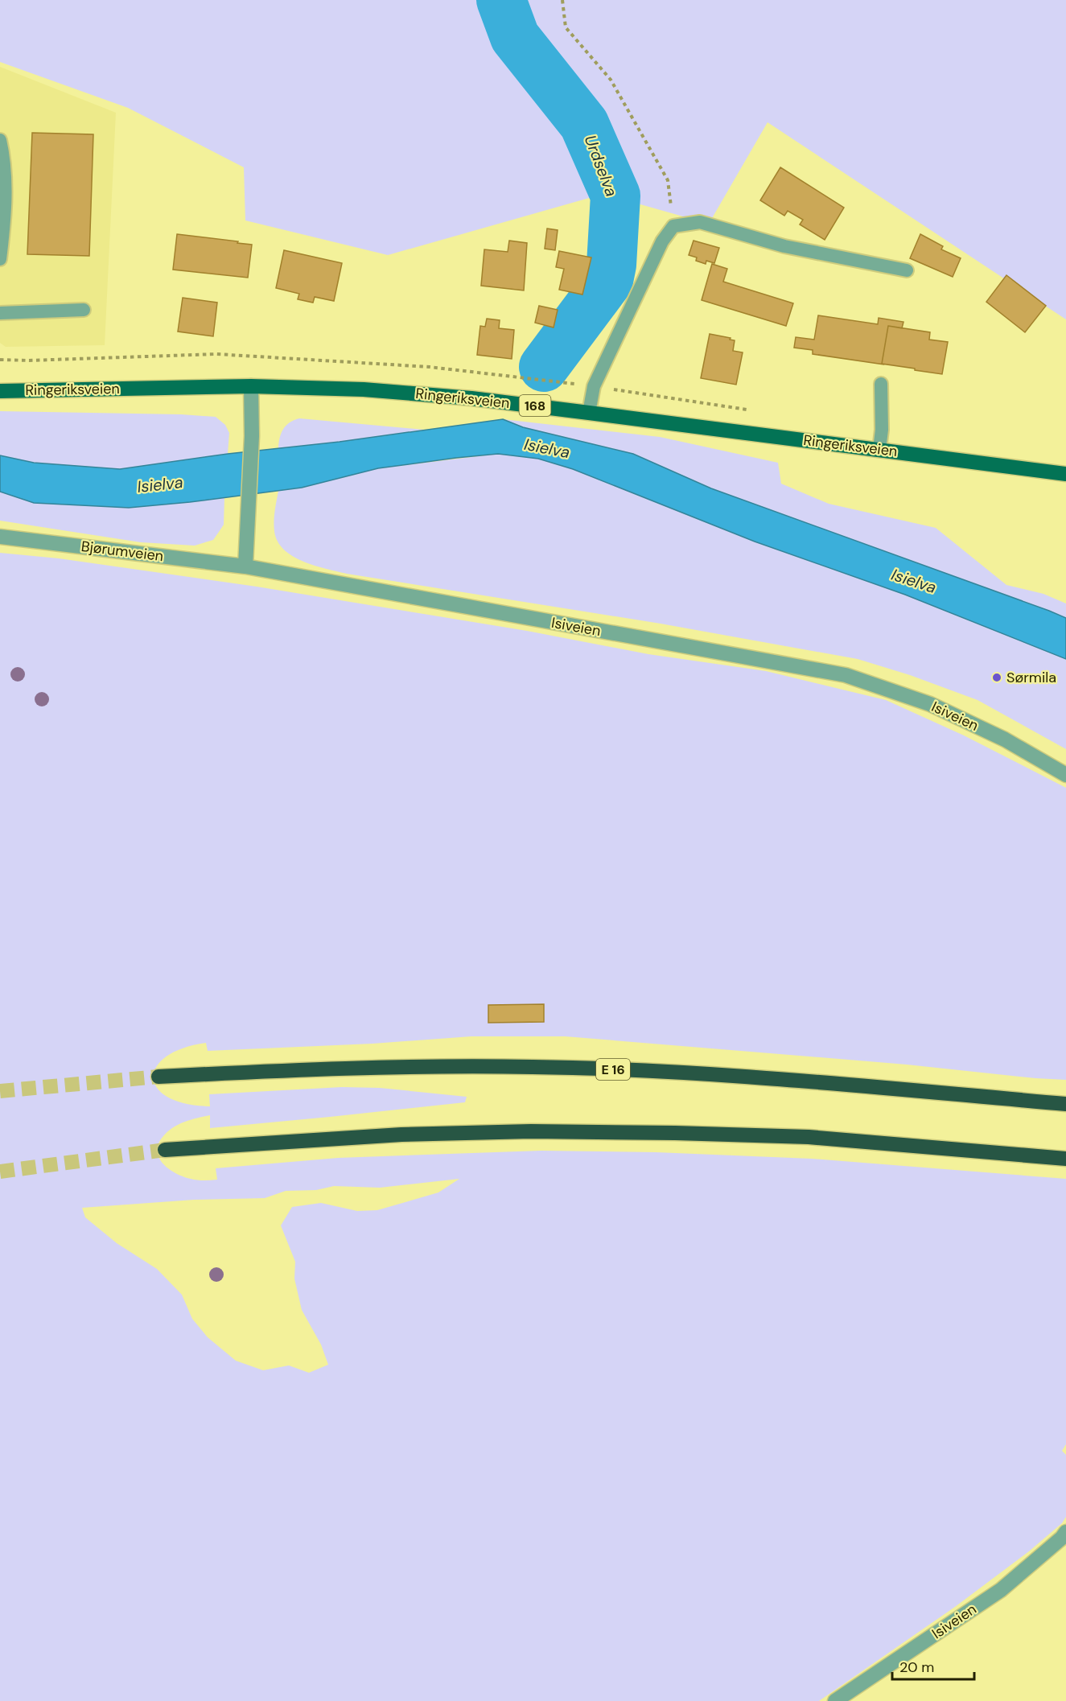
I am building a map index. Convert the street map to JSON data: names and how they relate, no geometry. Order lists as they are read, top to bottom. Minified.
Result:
{"streets":{"highway":["E 16"],"main road":["Ringeriksveien","168"],"street":["Bjørumveien","Isiveien"]},"crossings":[["Bjørumveien","Isiveien"]],"water":["Urdselva","Isielva"],"places":["Sørmila"],"scale_bar":"20 m"}
